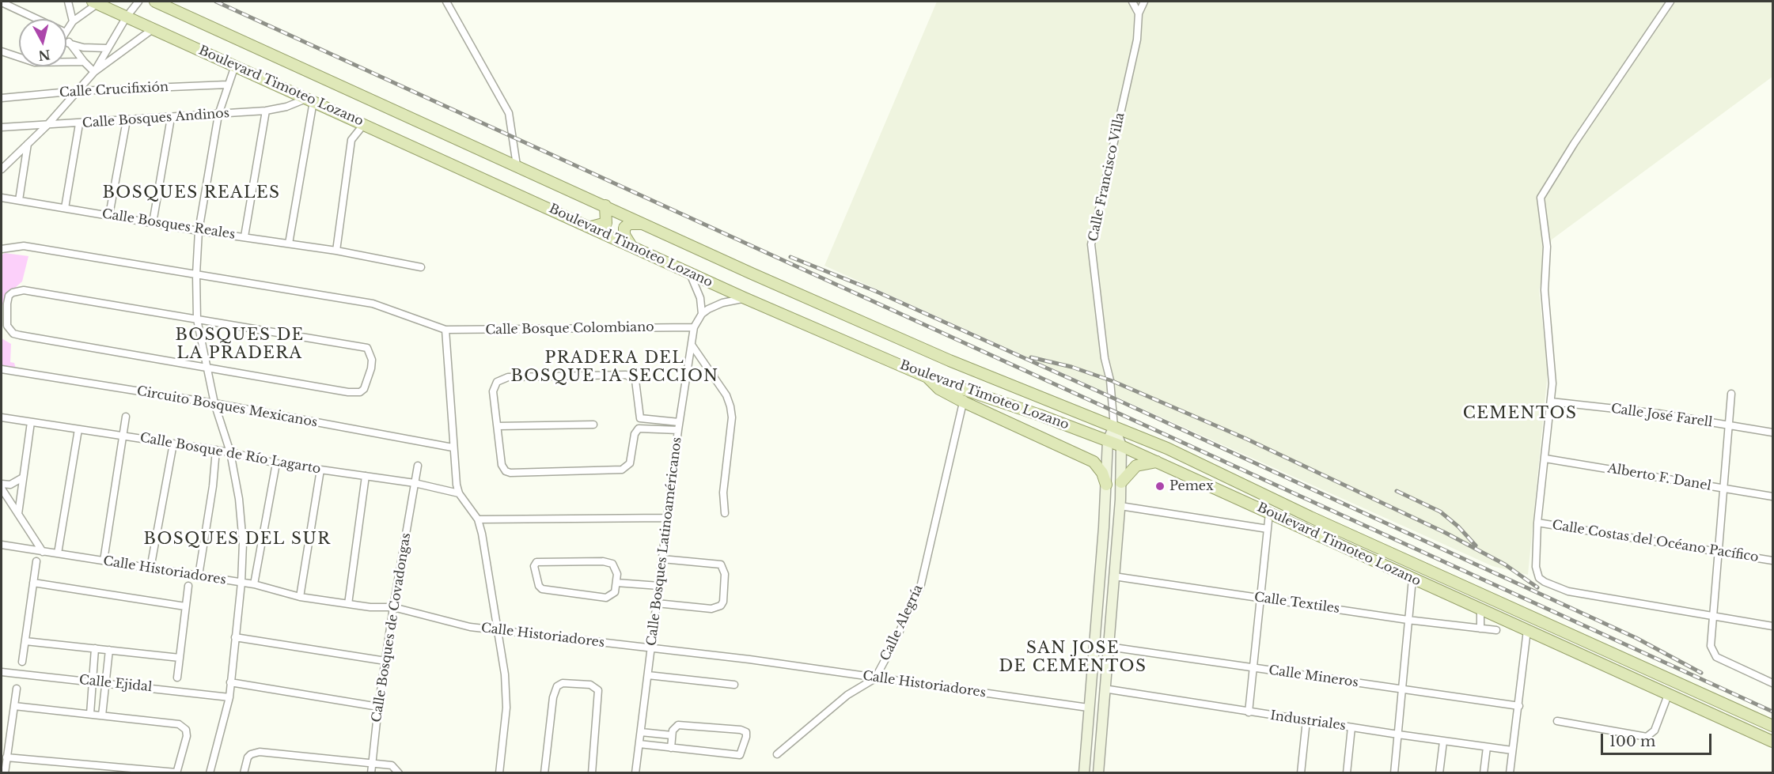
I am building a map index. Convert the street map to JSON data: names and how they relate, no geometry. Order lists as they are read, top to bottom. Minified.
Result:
{"streets":{"main road":["Boulevard Timoteo Lozano"],"street":["Calle Crucifixión","Calle Bosques Andinos","Calle Francisco Villa","Calle Bosques Reales","Calle Bosque Colombiano","Circuito Bosques Mexicanos","Calle José Farell","Calle Bosque de Río Lagarto","Alberto F. Danel","Calle Bosques Latinoaméricanos","Calle Costas del Océano Pacífico","Calle Historiadores","Calle Textiles","Calle Alegría","Calle Bosques de Covadongas","Calle Mineros","Calle Ejidal","Industriales"]},"crossings":[["Boulevard Timoteo Lozano","Calle Bosques Andinos"],["Boulevard Timoteo Lozano","Calle Francisco Villa"],["Boulevard Timoteo Lozano","Calle Alegría"],["Calle Bosque Colombiano","Calle Bosques Latinoaméricanos"],["Calle Bosque de Río Lagarto","Calle Bosques de Covadongas"],["Calle Bosques Latinoaméricanos","Calle Historiadores"],["Calle Historiadores","Calle Alegría"],["Calle Historiadores","Calle Bosques de Covadongas"]],"districts":["BOSQUES REALES","BOSQUES DE LA PRADERA","PRADERA DEL BOSQUE 1A SECCION","CEMENTOS","BOSQUES DEL SUR","SAN JOSE DE CEMENTOS"],"places":["Pemex"],"scale_bar":"100 m","north":"bottom"}
